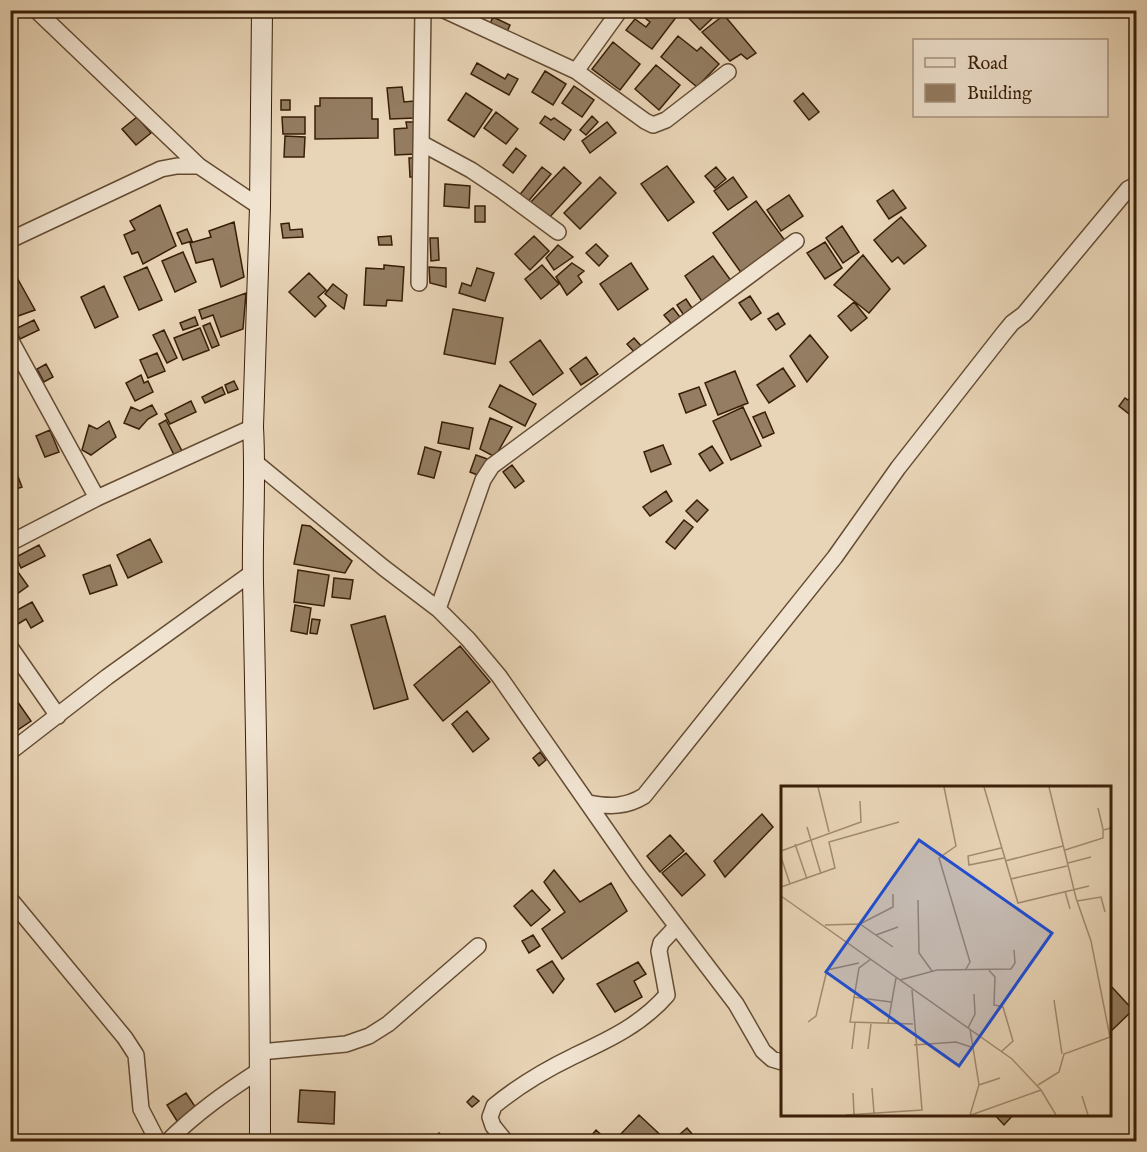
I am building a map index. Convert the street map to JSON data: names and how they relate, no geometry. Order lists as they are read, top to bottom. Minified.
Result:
{"legend":["Road","Building"]}
